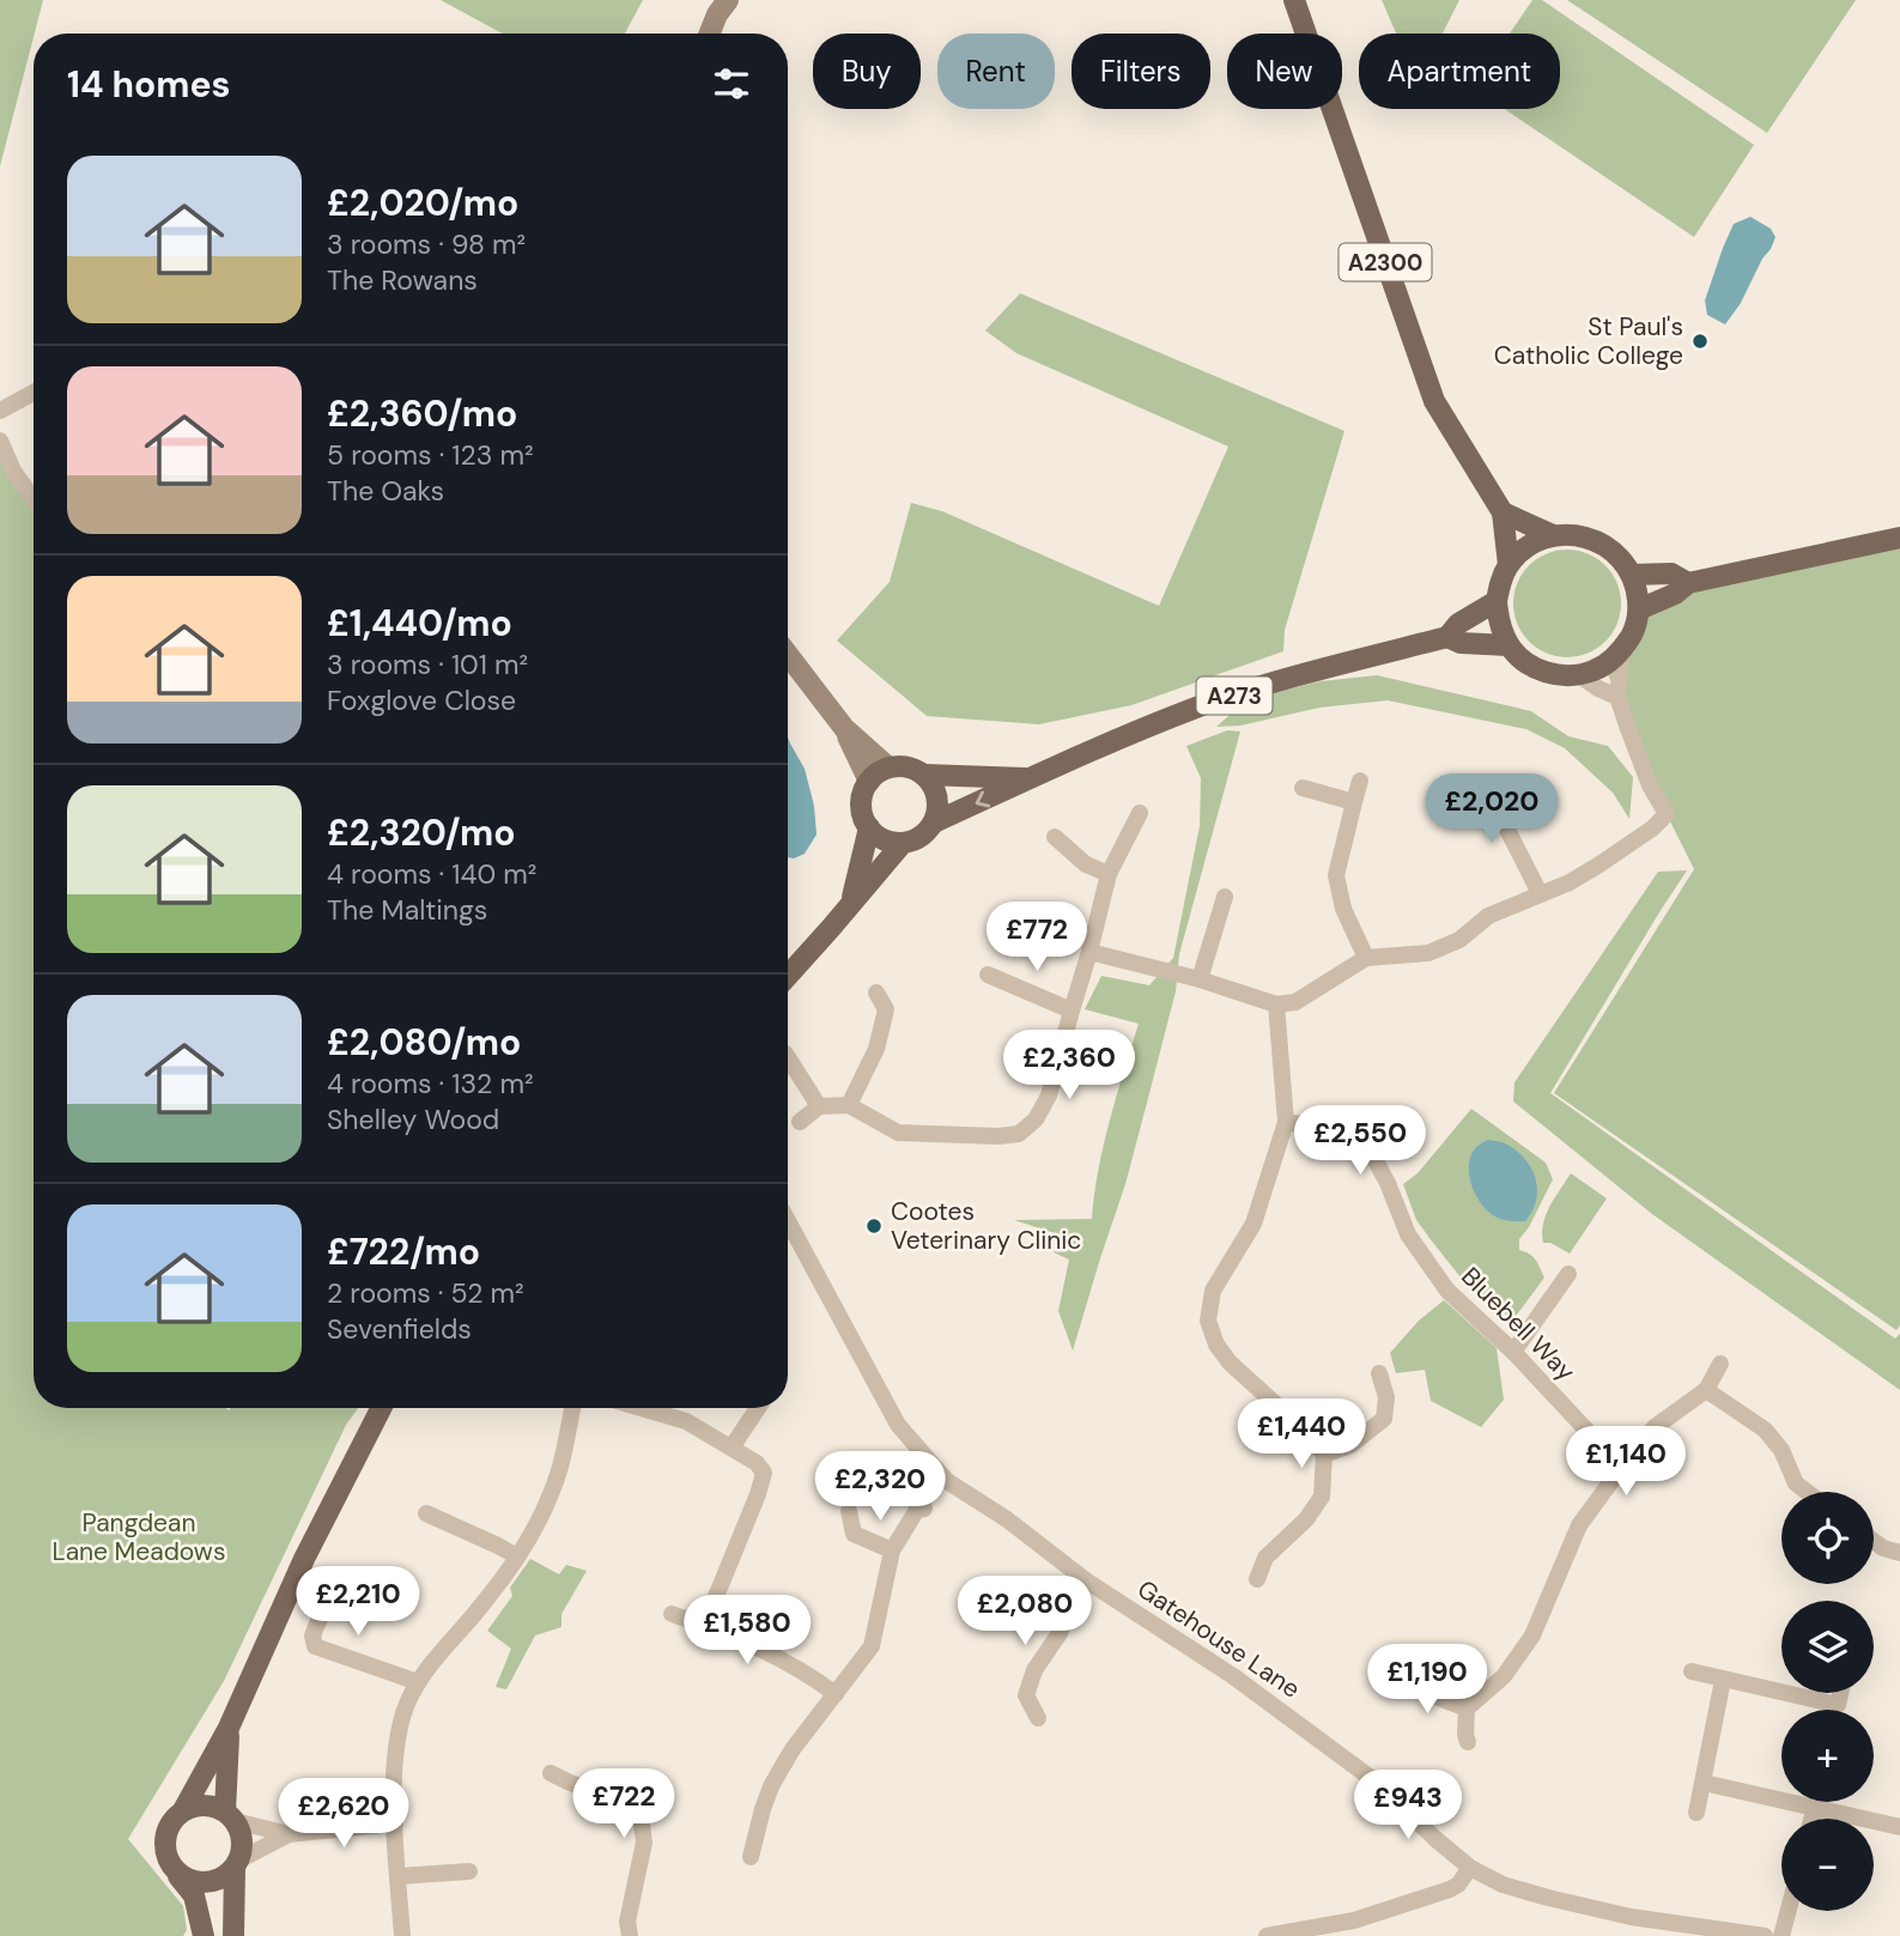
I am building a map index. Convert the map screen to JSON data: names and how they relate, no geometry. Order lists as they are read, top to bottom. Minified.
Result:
{"streets":{"main road":["A2300","A273"],"street":["Bluebell Way","Gatehouse Lane"]},"crossings":[["A2300","A273"]],"parks":["Pangdean Lane Meadows"],"places":["St Paul's Catholic College","Cootes Veterinary Clinic"],"page":{"chip":["Buy","Rent","Filters","New","Apartment"],"heading":"14 homes","list":[{"name":"£2,020/mo","note":"3 rooms · 98 m² · The Rowans"},{"name":"£2,360/mo","note":"5 rooms · 123 m² · The Oaks"},{"name":"£1,440/mo","note":"3 rooms · 101 m² · Foxglove Close"},{"name":"£2,320/mo","note":"4 rooms · 140 m² · The Maltings"},{"name":"£2,080/mo","note":"4 rooms · 132 m² · Shelley Wood"},{"name":"£722/mo","note":"2 rooms · 52 m² · Sevenfields"}],"price":["£2,020","£772","£2,360","£2,550","£1,440","£1,140","£2,320","£2,210","£2,080","£1,580","£1,190","£722","£943","£2,620"],"map_buttons":["+","−"]}}
